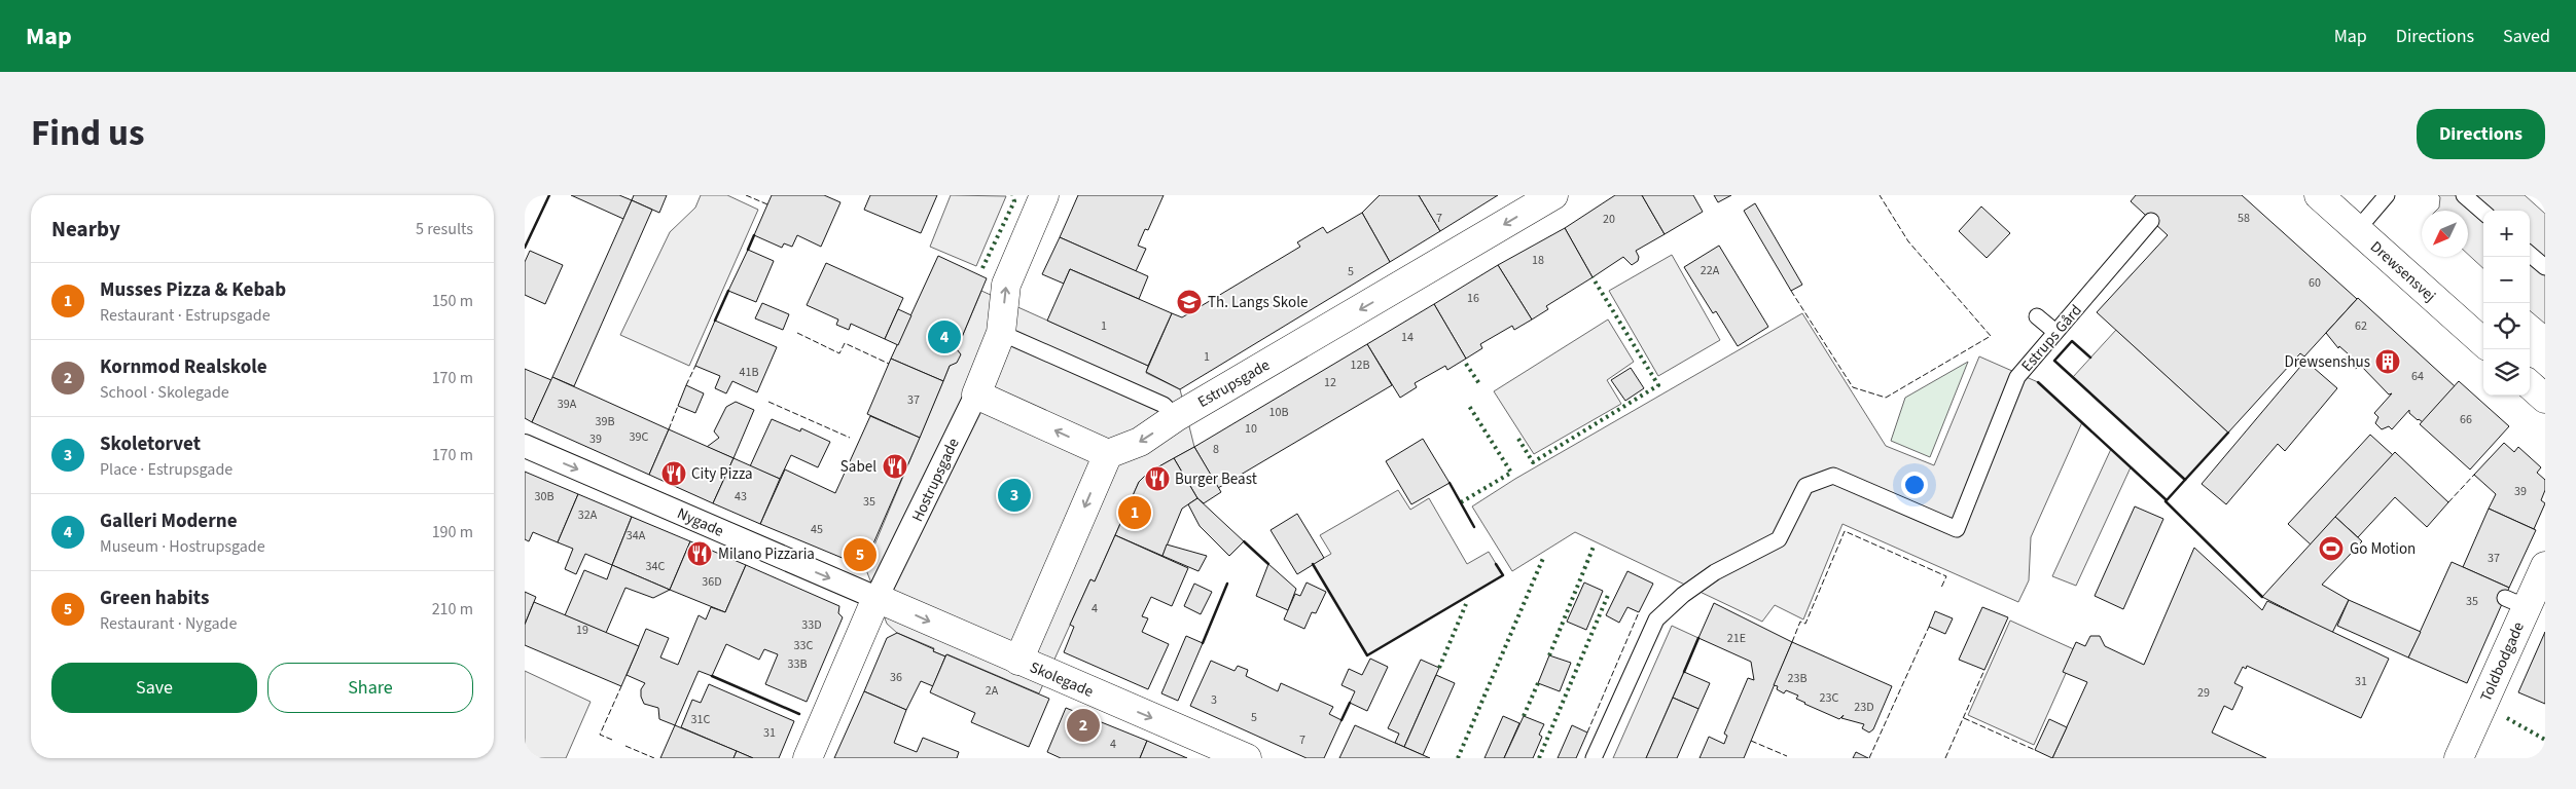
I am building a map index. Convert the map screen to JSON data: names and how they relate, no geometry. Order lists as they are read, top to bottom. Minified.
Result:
{"streets":{"street":["Drewsensvej","Estrupsgade","Hostrupsgade","Nygade","Toldbodgade","Skolegade"],"lane":["Estrups Gård"]},"crossings":[["Hostrupsgade","Nygade"],["Hostrupsgade","Skolegade"],["Nygade","Skolegade"]],"one_way":["Estrupsgade","Nygade"],"places":{"school or university":["Th. Langs Skole"],"building":["Drewsenshus"],"restaurant":["Sabel","City Pizza","Burger Beast","Milano Pizzaria"],"sports":["Go Motion"]},"house_numbers":["7","58","20","18","22A","5","60","16","1","62","14","1","12B","41B","64","12","37","39A","10B","66","39B","10","39C","39","8","39","30B","43","35","32A","45","34A","37","34C","36D","35","4","33D","19","21E","33C","33B","36","23B","31","2A","29","23C","3","23D","5","31C","31","7","4"],"north":"bottom left","page":{"header":"Map","nav":["Map","Directions","Saved"],"title":"Find us","buttons":["Directions",["Save","Share"]],"heading":["Nearby","5 results"],"map_buttons":["+","−"],"list":[{"mark":"1","name":"Musses Pizza & Kebab","note":"Restaurant · Estrupsgade","value":"150 m"},{"mark":"2","name":"Kornmod Realskole","note":"School · Skolegade","value":"170 m"},{"mark":"3","name":"Skoletorvet","note":"Place · Estrupsgade","value":"170 m"},{"mark":"4","name":"Galleri Moderne","note":"Museum · Hostrupsgade","value":"190 m"},{"mark":"5","name":"Green habits","note":"Restaurant · Nygade","value":"210 m"}],"pins":["4","3","1","5","2"]}}
